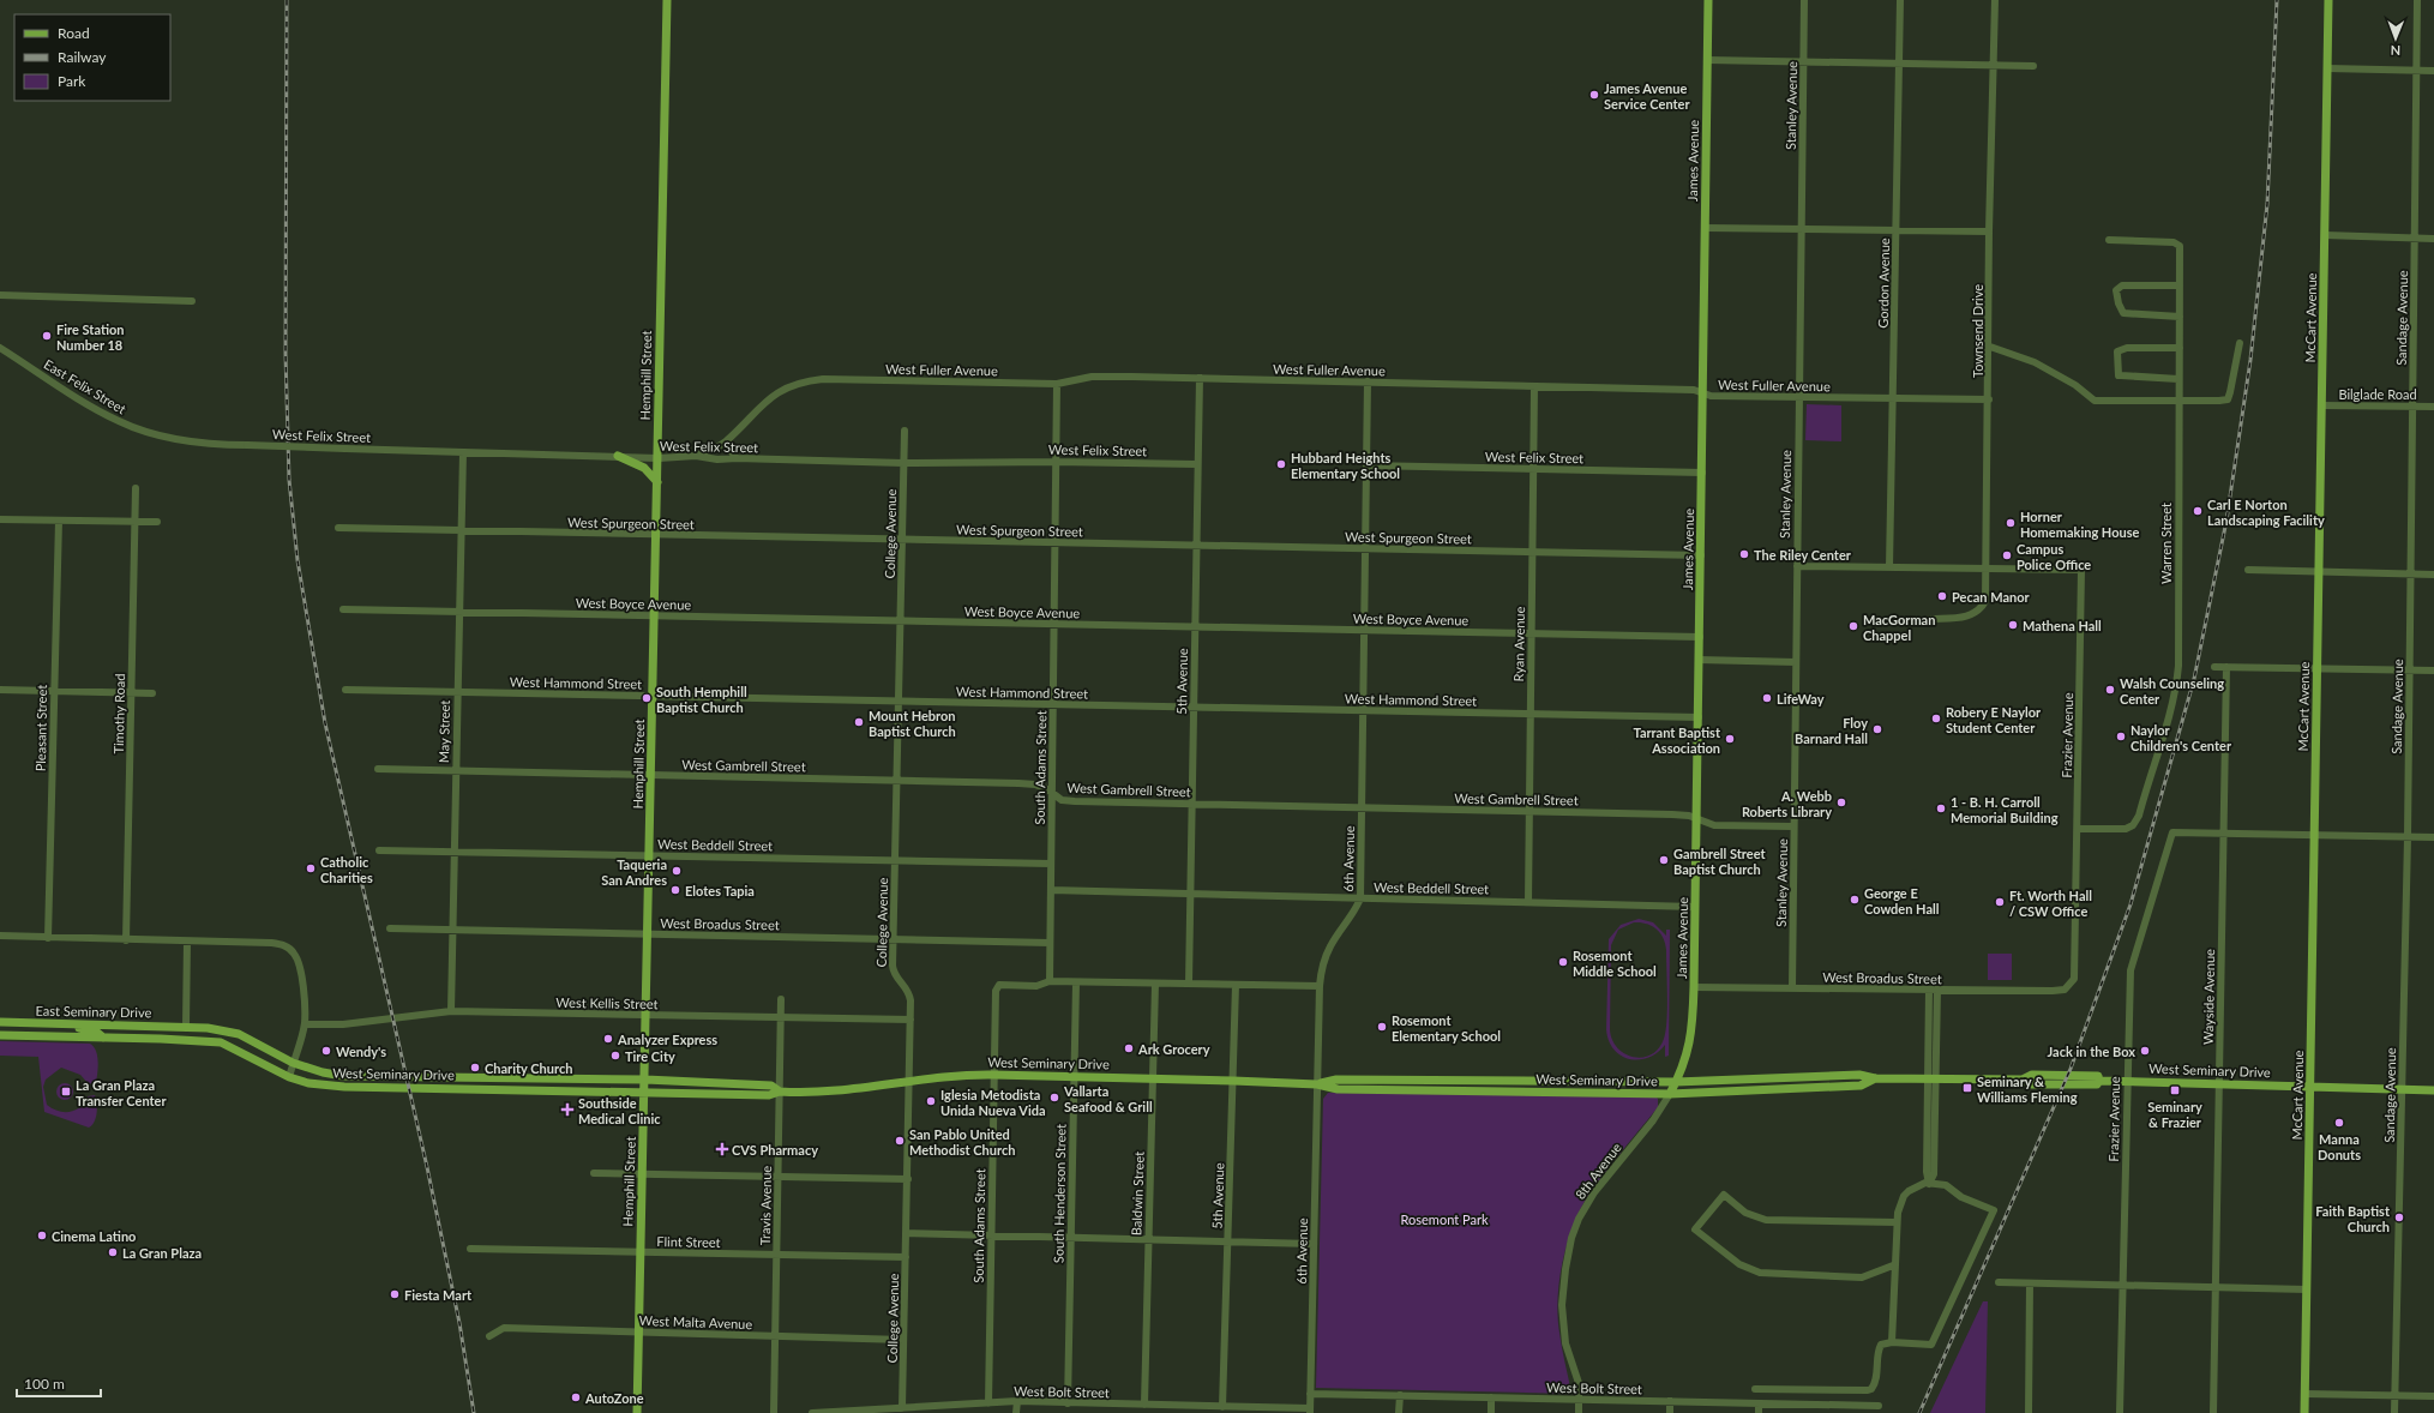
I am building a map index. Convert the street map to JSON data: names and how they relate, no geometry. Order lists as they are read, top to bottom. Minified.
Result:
{"streets":{"main road":["James Avenue","McCart Avenue","Hemphill Street","East Seminary Drive","West Seminary Drive"],"street":["Stanley Avenue","Gordon Avenue","Sandage Avenue","Townsend Drive","West Fuller Avenue","East Felix Street","Bilglade Road","West Felix Street","West Spurgeon Street","College Avenue","Warren Street","West Boyce Avenue","Ryan Avenue","5th Avenue","West Hammond Street","Timothy Road","Pleasant Street","May Street","Frazier Avenue","West Gambrell Street","South Adams Street","West Beddell Street","6th Avenue","West Broadus Street","Wayside Avenue","West Kellis Street","8th Avenue","South Henderson Street","Baldwin Street","Travis Avenue","Flint Street","West Malta Avenue","West Bolt Street"]},"crossings":[["Stanley Avenue","West Fuller Avenue"],["Stanley Avenue","West Gambrell Street"],["Stanley Avenue","West Broadus Street"],["James Avenue","West Fuller Avenue"],["James Avenue","West Felix Street"],["James Avenue","West Spurgeon Street"],["James Avenue","West Boyce Avenue"],["James Avenue","West Hammond Street"],["James Avenue","West Gambrell Street"],["James Avenue","West Beddell Street"],["James Avenue","West Broadus Street"],["James Avenue","West Seminary Drive"],["James Avenue","8th Avenue"],["Gordon Avenue","West Fuller Avenue"],["McCart Avenue","Bilglade Road"],["McCart Avenue","West Seminary Drive"],["Sandage Avenue","Bilglade Road"],["Sandage Avenue","West Seminary Drive"],["Townsend Drive","West Fuller Avenue"],["Townsend Drive","Frazier Avenue"],["West Fuller Avenue","West Felix Street"],["West Fuller Avenue","Ryan Avenue"],["West Fuller Avenue","5th Avenue"],["West Fuller Avenue","South Adams Street"],["West Fuller Avenue","6th Avenue"],["Hemphill Street","West Felix Street"],["Hemphill Street","West Spurgeon Street"],["Hemphill Street","West Boyce Avenue"],["Hemphill Street","West Hammond Street"],["Hemphill Street","West Gambrell Street"],["Hemphill Street","West Beddell Street"],["Hemphill Street","West Broadus Street"],["Hemphill Street","West Kellis Street"],["Hemphill Street","West Seminary Drive"],["Hemphill Street","Flint Street"],["Hemphill Street","West Malta Avenue"],["East Felix Street","West Felix Street"],["West Felix Street","College Avenue"],["West Felix Street","Ryan Avenue"],["West Felix Street","5th Avenue"],["West Felix Street","May Street"],["West Felix Street","South Adams Street"],["West Felix Street","6th Avenue"],["West Spurgeon Street","College Avenue"],["West Spurgeon Street","Ryan Avenue"],["West Spurgeon Street","5th Avenue"],["West Spurgeon Street","May Street"],["West Spurgeon Street","South Adams Street"],["West Spurgeon Street","6th Avenue"],["College Avenue","West Boyce Avenue"],["College Avenue","West Hammond Street"],["College Avenue","West Gambrell Street"],["College Avenue","West Beddell Street"],["College Avenue","West Broadus Street"],["College Avenue","West Kellis Street"],["College Avenue","West Seminary Drive"],["College Avenue","Flint Street"],["College Avenue","West Malta Avenue"],["College Avenue","West Bolt Street"],["Warren Street","Frazier Avenue"],["West Boyce Avenue","Ryan Avenue"],["West Boyce Avenue","5th Avenue"],["West Boyce Avenue","May Street"],["West Boyce Avenue","South Adams Street"],["West Boyce Avenue","6th Avenue"],["Ryan Avenue","West Hammond Street"],["Ryan Avenue","West Gambrell Street"],["Ryan Avenue","West Beddell Street"],["5th Avenue","West Hammond Street"],["5th Avenue","West Gambrell Street"],["5th Avenue","West Beddell Street"],["5th Avenue","West Seminary Drive"],["5th Avenue","West Bolt Street"],["West Hammond Street","May Street"],["West Hammond Street","South Adams Street"],["West Hammond Street","6th Avenue"],["May Street","West Gambrell Street"],["May Street","West Beddell Street"],["May Street","West Broadus Street"],["May Street","West Kellis Street"],["Frazier Avenue","West Broadus Street"],["Frazier Avenue","Wayside Avenue"],["Frazier Avenue","West Seminary Drive"],["West Gambrell Street","South Adams Street"],["West Gambrell Street","6th Avenue"],["South Adams Street","West Beddell Street"],["South Adams Street","West Broadus Street"],["South Adams Street","West Seminary Drive"],["South Adams Street","West Bolt Street"],["West Beddell Street","6th Avenue"],["6th Avenue","West Seminary Drive"],["6th Avenue","West Bolt Street"],["Wayside Avenue","West Seminary Drive"],["West Kellis Street","Travis Avenue"],["East Seminary Drive","West Seminary Drive"],["West Seminary Drive","8th Avenue"],["West Seminary Drive","South Henderson Street"],["West Seminary Drive","Baldwin Street"],["West Seminary Drive","Travis Avenue"],["8th Avenue","West Bolt Street"],["South Henderson Street","West Bolt Street"],["Baldwin Street","West Bolt Street"],["Travis Avenue","Flint Street"],["Travis Avenue","West Malta Avenue"]],"parks":["Rosemont Park"],"places":{"other":["James Avenue Service Center","Fire Station Number 18","Hubbard Heights Elementary School","Carl E Norton Landscaping Facility","Horner Homemaking House","The Riley Center","Campus Police Office","Pecan Manor","Mathena Hall","MacGorman Chappel","Walsh Counseling Center","South Hemphill Baptist Church","LifeWay","Robery E Naylor Student Center","Mount Hebron Baptist Church","Floy Barnard Hall","Naylor Children's Center","Tarrant Baptist Association","A. Webb Roberts Library","1 - B. H. Carroll Memorial Building","Gambrell Street Baptist Church","Catholic Charities","Taqueria San Andres","Elotes Tapia","George E Cowden Hall","Ft. Worth Hall / CSW Office","Rosemont Middle School","Rosemont Elementary School","Analyzer Express","Ark Grocery","Wendy's","Jack in the Box","Tire City","Charity Church","Vallarta Seafood & Grill","Iglesia Metodista Unida Nueva Vida","Manna Donuts","San Pablo United Methodist Church","Faith Baptist Church","Cinema Latino","La Gran Plaza","Fiesta Mart","AutoZone"],"transit":["Seminary & Williams Fleming","Seminary & Frazier","La Gran Plaza Transfer Center"],"health":["Southside Medical Clinic","CVS Pharmacy"]},"legend":["Road","Railway","Park"],"scale_bar":"100 m","north":"bottom"}
